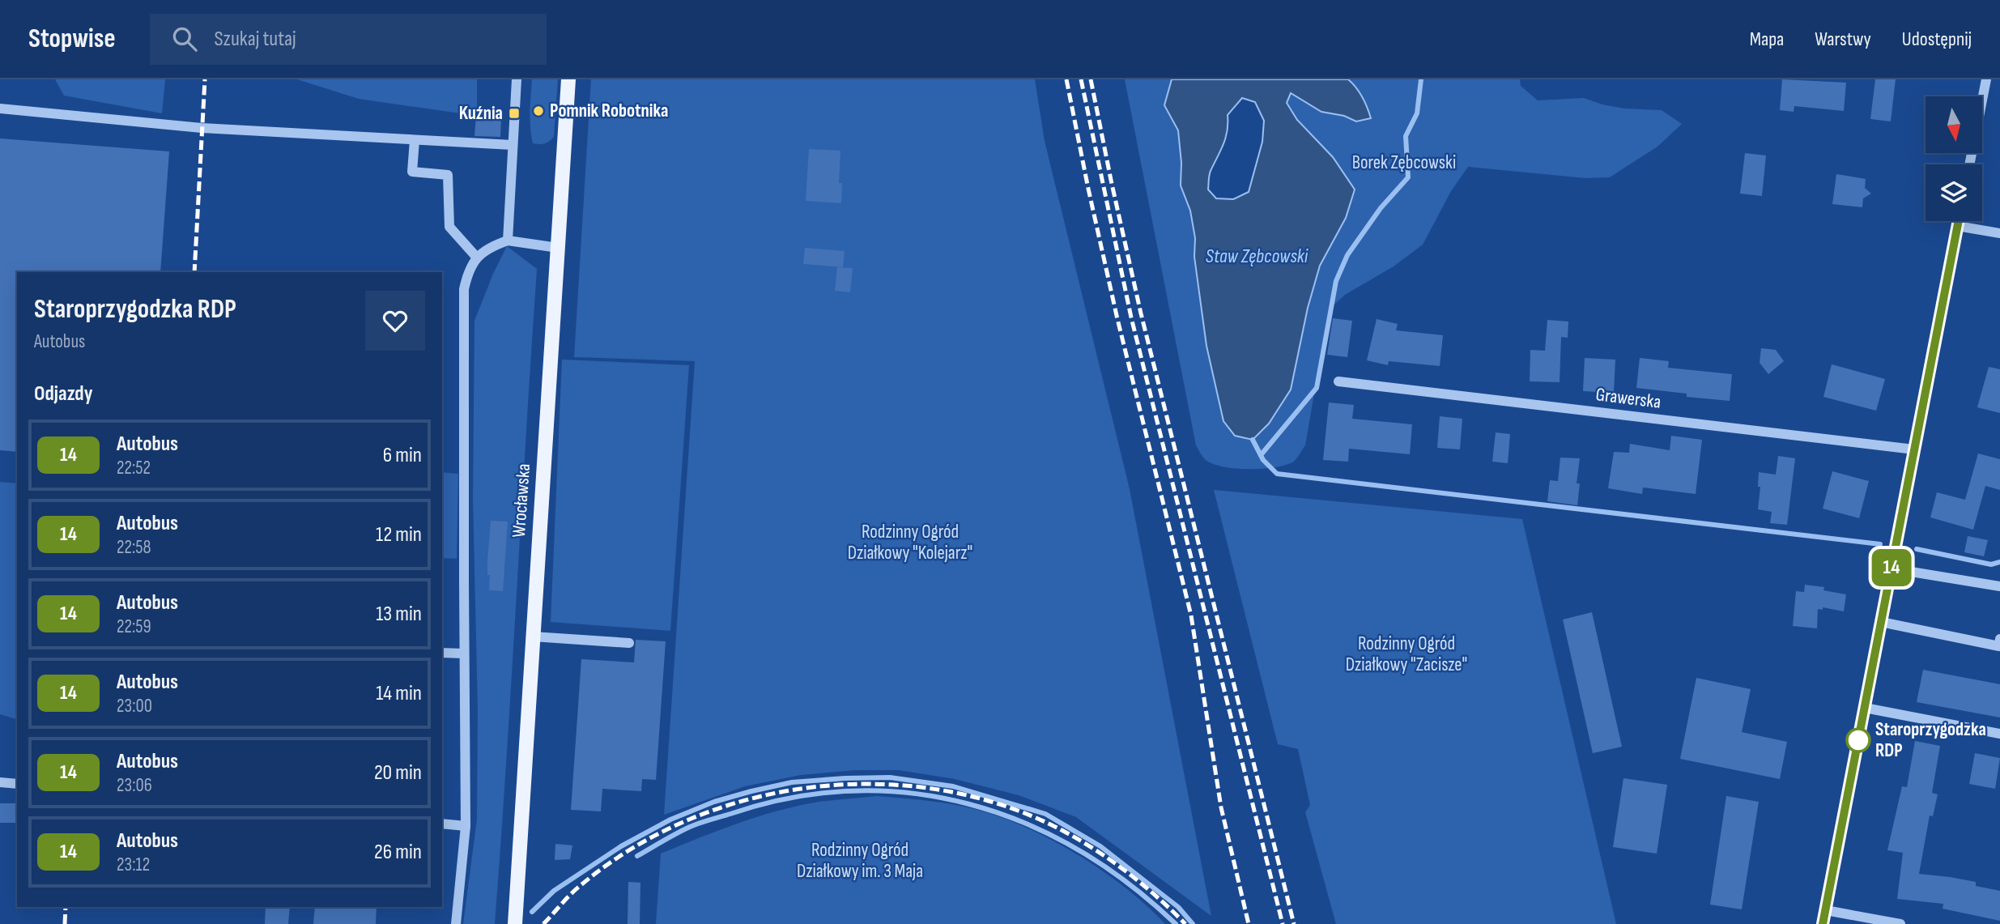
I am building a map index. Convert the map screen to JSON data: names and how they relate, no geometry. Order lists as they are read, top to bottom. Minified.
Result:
{"streets":{"main road":["Wrocławska"],"street":["Grawerska"]},"water":["Staw Zębcowski"],"parks":["Borek Zębcowski","Rodzinny Ogród Działkowy \"Kolejarz\"","Rodzinny Ogród Działkowy \"Zacisze\"","Rodzinny Ogród Działkowy im. 3 Maja"],"places":{"other":["Pomnik Robotnika","Staroprzygodzka RDP"],"transit":["Kuźnia"]},"lines":["bus line 14"],"north":"bottom","page":{"header":"Stopwise","search":"Szukaj tutaj","nav":["Mapa","Warstwy","Udostępnij"],"on_map":"14","heading":[["Staroprzygodzka RDP","Autobus"],"Odjazdy"],"list":[{"mark":"14","name":"Autobus","note":"22:52","value":"6 min"},{"mark":"14","name":"Autobus","note":"22:58","value":"12 min"},{"mark":"14","name":"Autobus","note":"22:59","value":"13 min"},{"mark":"14","name":"Autobus","note":"23:00","value":"14 min"},{"mark":"14","name":"Autobus","note":"23:06","value":"20 min"},{"mark":"14","name":"Autobus","note":"23:12","value":"26 min"}]}}
